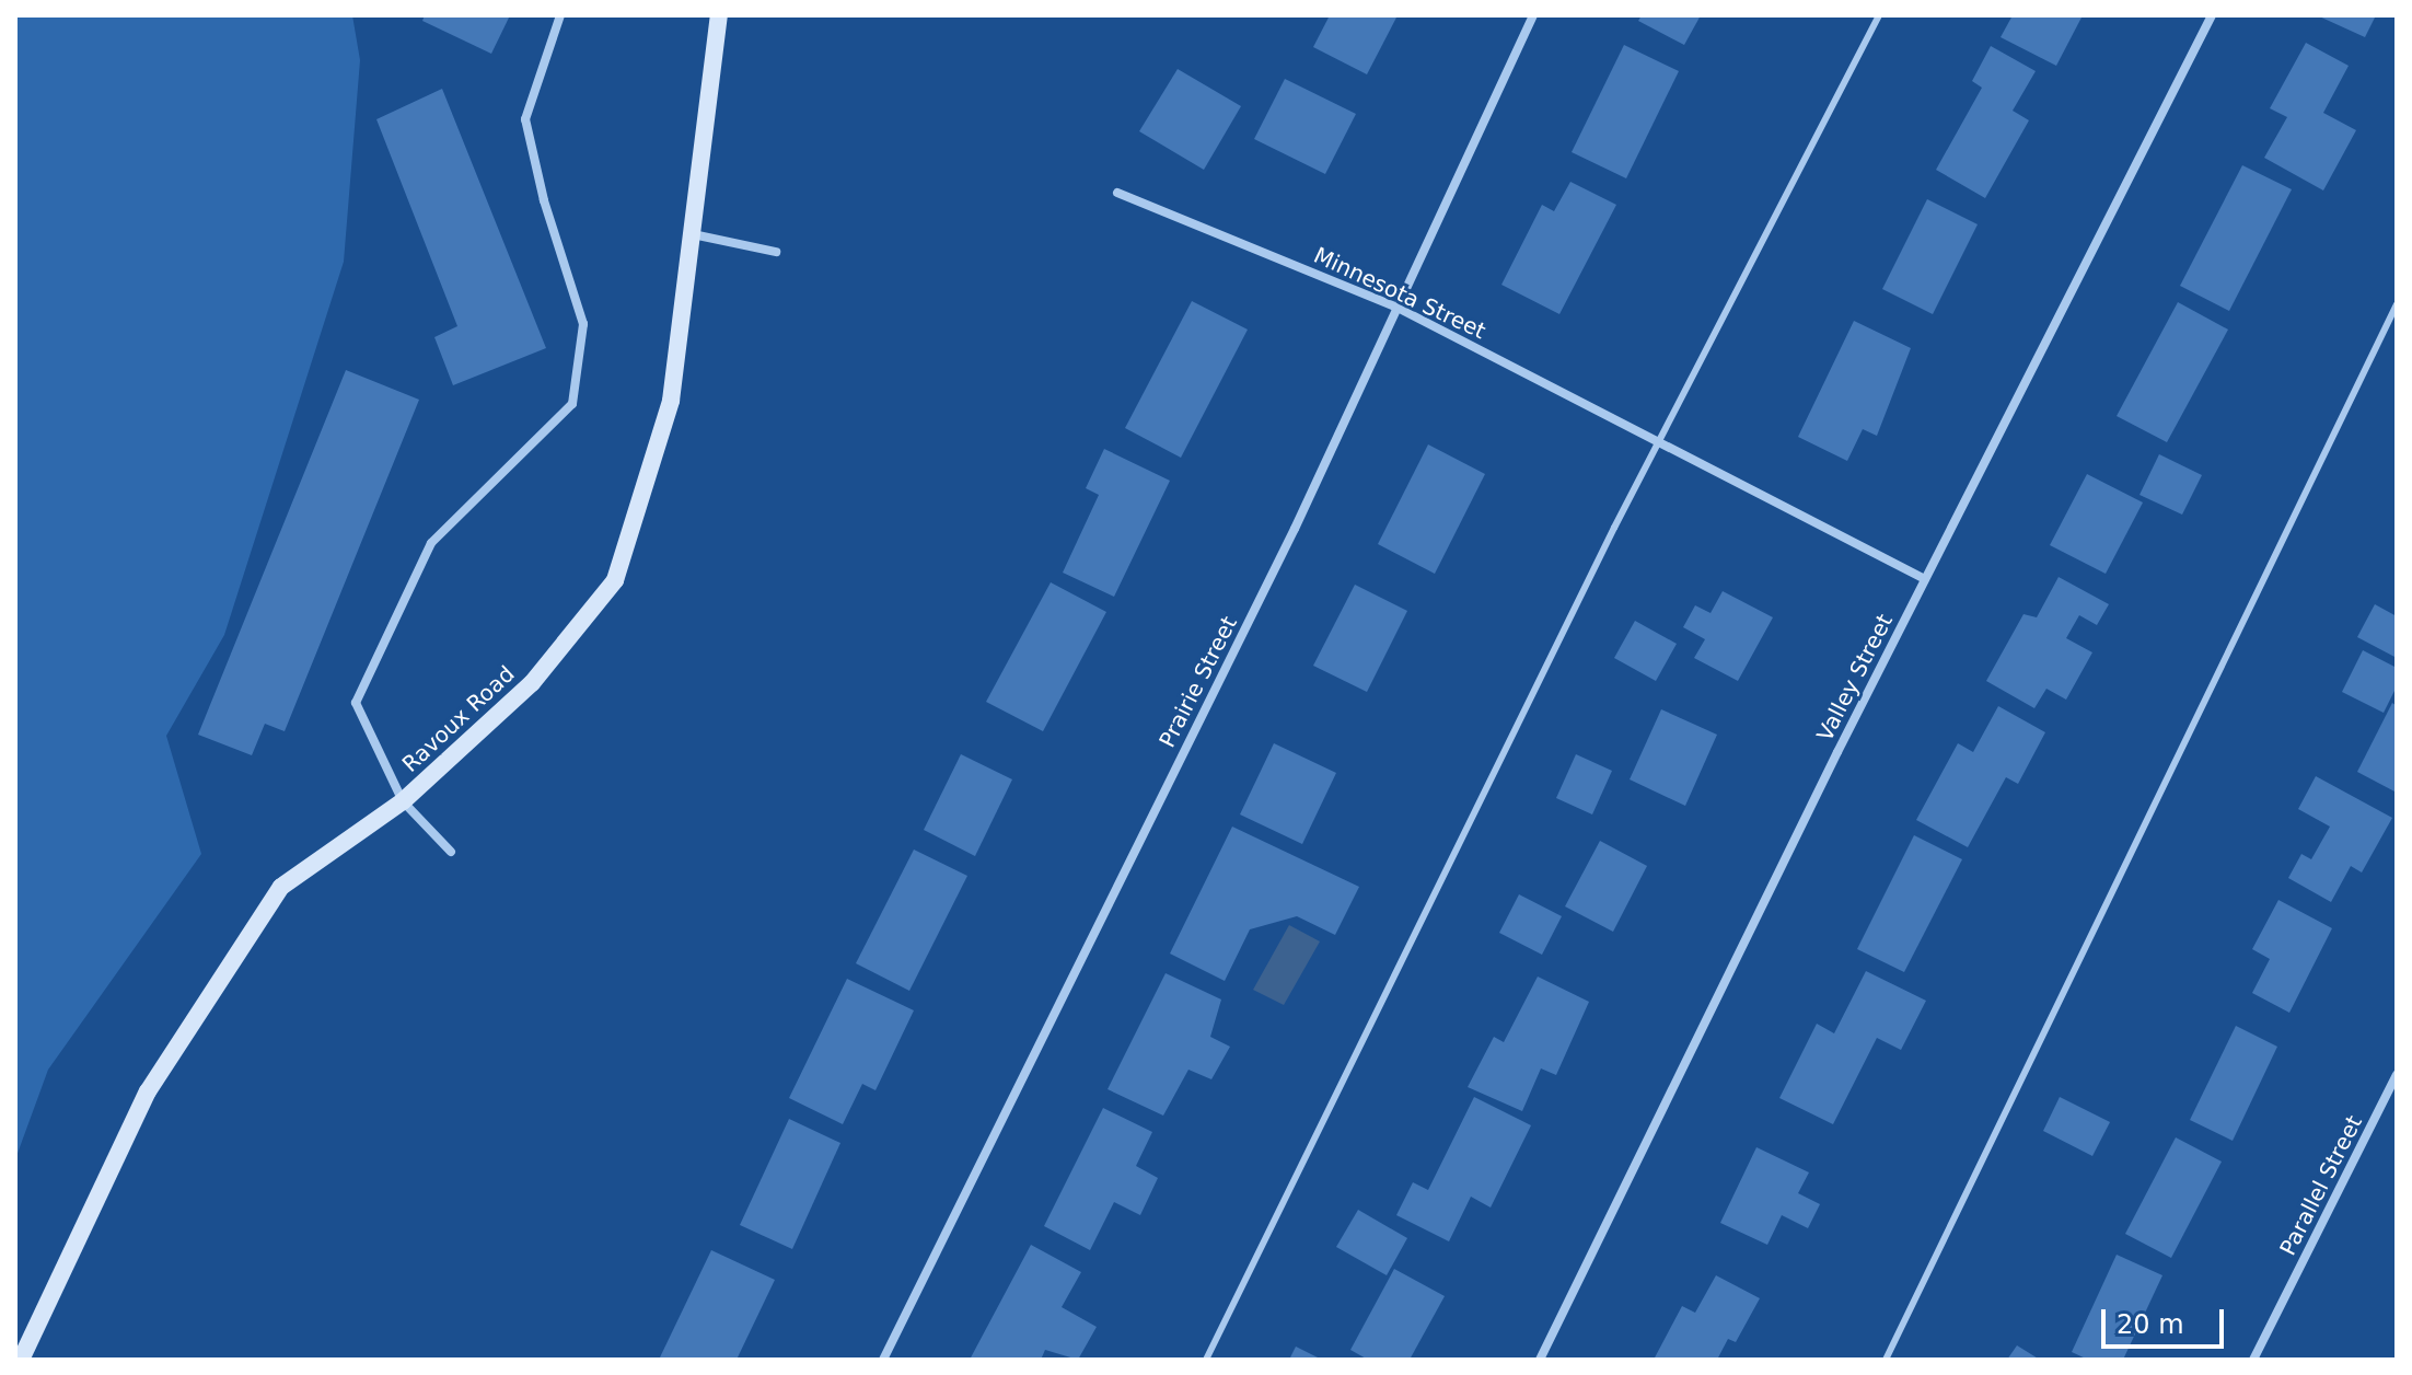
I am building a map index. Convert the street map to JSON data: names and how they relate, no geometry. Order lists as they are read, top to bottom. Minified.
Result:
{"streets":{"street":["Minnesota Street","Valley Street","Prairie Street","Ravoux Road","Parallel Street"]},"crossings":[["Minnesota Street","Valley Street"],["Minnesota Street","Prairie Street"]],"scale_bar":"20 m"}
